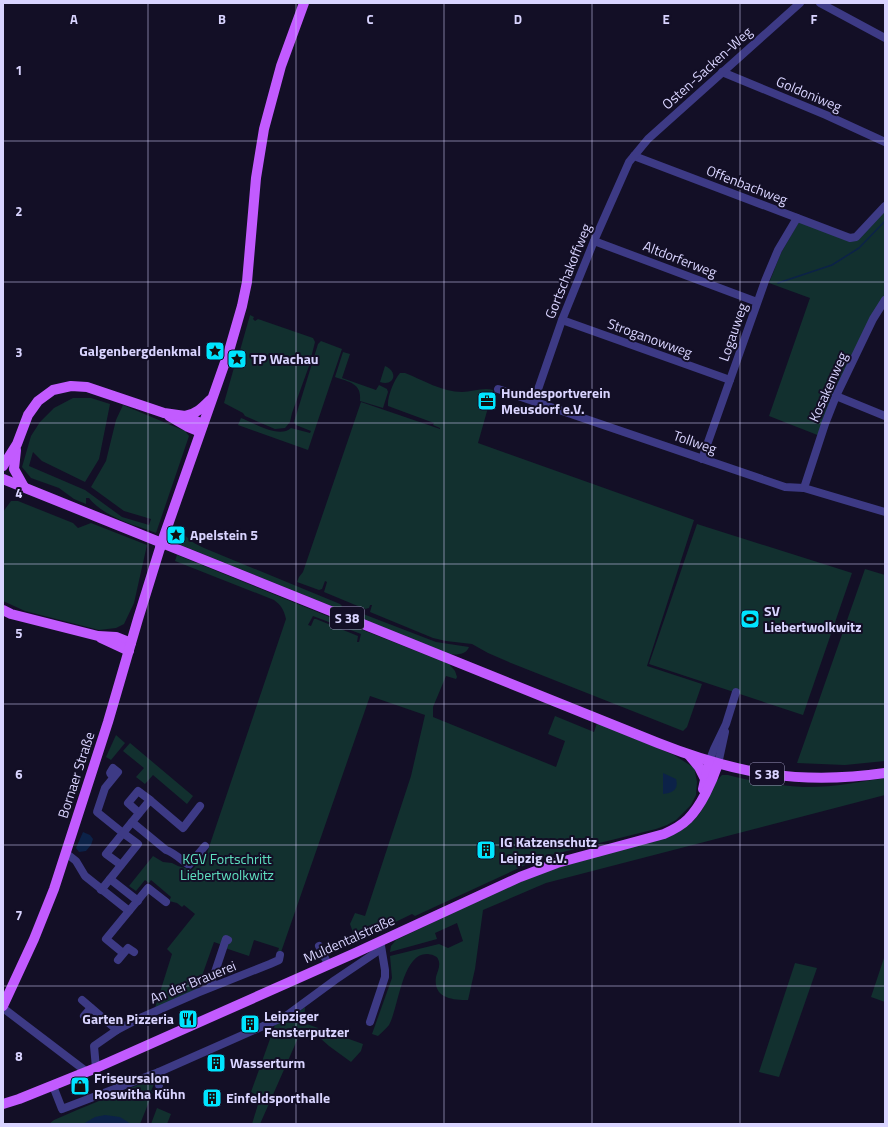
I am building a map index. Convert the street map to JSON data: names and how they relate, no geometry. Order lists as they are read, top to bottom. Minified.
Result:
{"streets":{"main road":["S 38","Bornaer Straße","Muldentalstraße"],"street":["Osten-Sacken-Weg","Goldoniweg","Offenbachweg","Altdorferweg","Gortschakoffweg","Logauweg","Stroganowweg","Kosakenweg","Tollweg","An der Brauerei"]},"crossings":[["Osten-Sacken-Weg","Goldoniweg"],["Osten-Sacken-Weg","Offenbachweg"],["Osten-Sacken-Weg","Gortschakoffweg"],["Offenbachweg","Gortschakoffweg"],["Offenbachweg","Logauweg"],["Altdorferweg","Gortschakoffweg"],["Altdorferweg","Logauweg"],["Gortschakoffweg","Stroganowweg"],["Gortschakoffweg","Tollweg"],["Logauweg","Stroganowweg"],["Logauweg","Tollweg"],["Kosakenweg","Tollweg"],["S 38","Muldentalstraße"],["Muldentalstraße","An der Brauerei"]],"parks":["KGV Fortschritt Liebertwolkwitz"],"places":{"place":["Galgenbergdenkmal","TP Wachau","Apelstein 5"],"office":["Hundesportverein Meusdorf e.V."],"sports":["SV Liebertwolkwitz"],"building":["IG Katzenschutz Leipzig e.V.","Leipziger Fensterputzer","Wasserturm","Einfeldsporthalle"],"restaurant":["Garten Pizzeria"],"shop":["Friseursalon Roswitha Kühn"]},"grid":{"columns":["A","B","C","D","E","F"],"rows":["1","2","3","4","5","6","7","8"]}}
